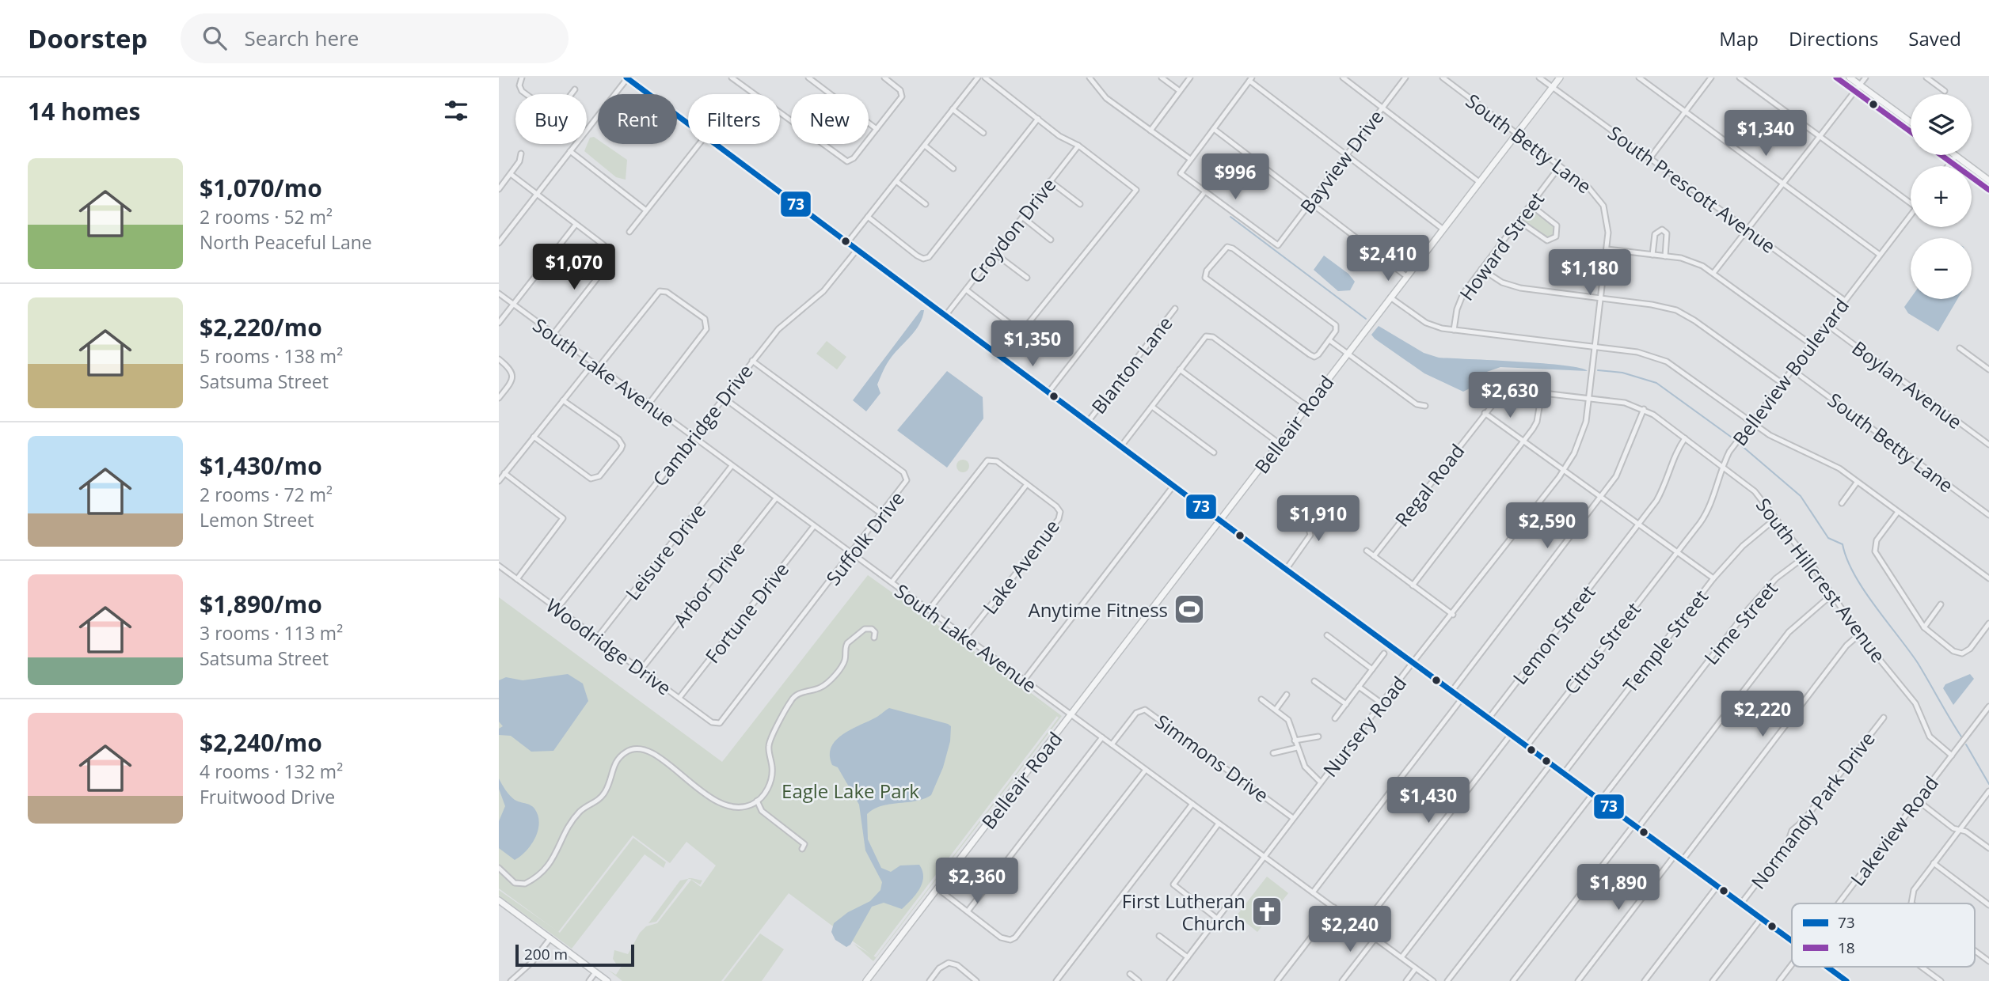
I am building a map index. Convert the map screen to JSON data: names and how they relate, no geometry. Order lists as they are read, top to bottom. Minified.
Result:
{"streets":{"main road":["Belleair Road"],"street":["South Betty Lane","Bayview Drive","South Prescott Avenue","Croydon Drive","Howard Street","Blanton Lane","South Lake Avenue","Belleview Boulevard","Boylan Avenue","Cambridge Drive","Regal Road","Suffolk Drive","Leisure Drive","Lake Avenue","South Hillcrest Avenue","Arbor Drive","Fortune Drive","Lime Street","Lemon Street","Temple Street","Woodridge Drive","Citrus Street","Nursery Road","Simmons Drive","Normandy Park Drive","Lakeview Road"]},"crossings":[["South Betty Lane","Howard Street"],["South Betty Lane","Belleview Boulevard"],["South Betty Lane","Belleair Road"],["South Betty Lane","Nursery Road"],["South Prescott Avenue","Belleview Boulevard"],["South Prescott Avenue","Belleair Road"],["South Lake Avenue","Belleair Road"],["South Lake Avenue","Cambridge Drive"],["South Lake Avenue","Suffolk Drive"],["South Lake Avenue","Leisure Drive"],["South Lake Avenue","Lake Avenue"],["South Lake Avenue","Arbor Drive"],["South Lake Avenue","Fortune Drive"],["South Lake Avenue","Nursery Road"],["South Lake Avenue","Simmons Drive"],["Belleview Boulevard","Boylan Avenue"],["Belleview Boulevard","South Hillcrest Avenue"],["Belleview Boulevard","Citrus Street"],["Cambridge Drive","Suffolk Drive"],["Cambridge Drive","Woodridge Drive"],["Regal Road","South Hillcrest Avenue"],["Suffolk Drive","Woodridge Drive"],["Leisure Drive","Woodridge Drive"],["South Hillcrest Avenue","Lime Street"],["South Hillcrest Avenue","Lemon Street"],["South Hillcrest Avenue","Temple Street"],["South Hillcrest Avenue","Nursery Road"],["South Hillcrest Avenue","Lakeview Road"],["Arbor Drive","Woodridge Drive"],["Fortune Drive","Woodridge Drive"],["Nursery Road","Simmons Drive"]],"parks":["Eagle Lake Park"],"places":{"sports":["Anytime Fitness"],"church":["First Lutheran Church"]},"lines":["transit line 73","transit line 18"],"legend":["73","18"],"scale_bar":"200 m","page":{"header":"Doorstep","search":"Search here","nav":["Map","Directions","Saved"],"heading":"14 homes","map_buttons":["+","−"],"chip":["Buy","Rent","Filters","New"],"price":["$1,340","$996","$2,410","$1,070","$1,180","$1,350","$2,630","$1,910","$2,590","$2,220","$1,430","$2,360","$1,890","$2,240"],"list":[{"name":"$1,070/mo","note":"2 rooms · 52 m² · North Peaceful Lane"},{"name":"$2,220/mo","note":"5 rooms · 138 m² · Satsuma Street"},{"name":"$1,430/mo","note":"2 rooms · 72 m² · Lemon Street"},{"name":"$1,890/mo","note":"3 rooms · 113 m² · Satsuma Street"},{"name":"$2,240/mo","note":"4 rooms · 132 m² · Fruitwood Drive"}],"scale":"200 m"}}
